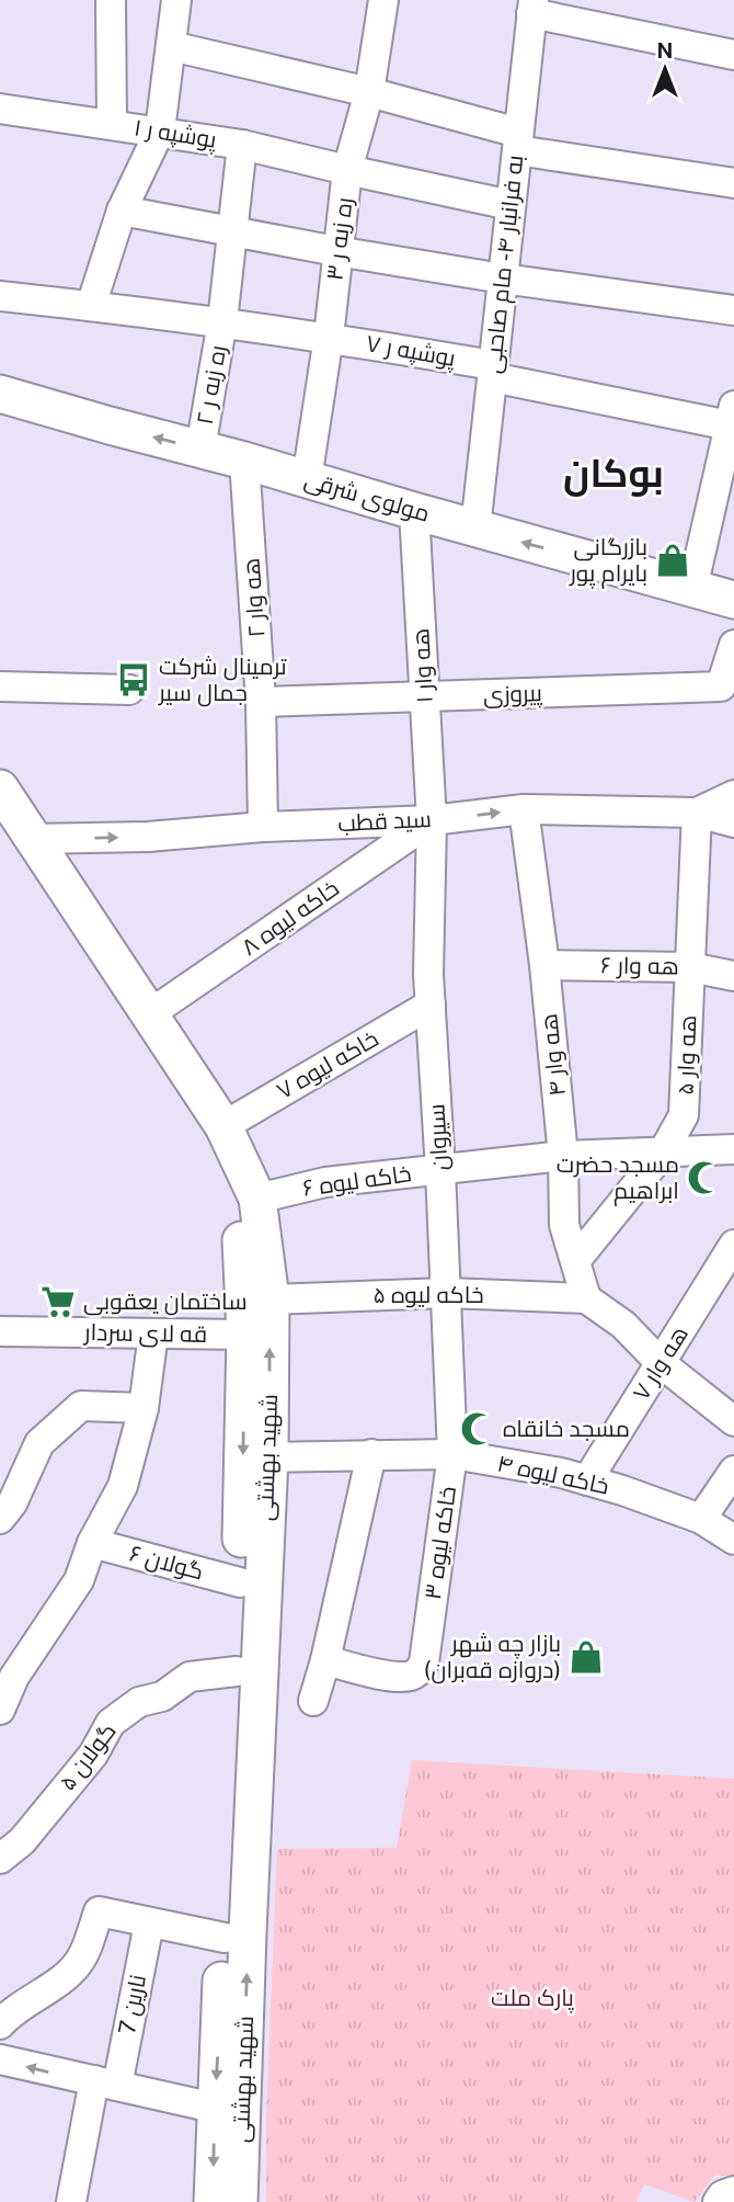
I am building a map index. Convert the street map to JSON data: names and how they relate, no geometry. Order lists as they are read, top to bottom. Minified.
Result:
{"streets":{"main road":["مولوی شرقی","شهید بهشتی"],"street":["۱ پوشپه ر","ره زبه ر ۳","به فرانبار ۴ - مام صاحبی","پوشپه ر ۷","ره زبه ر ۲","هه وار ۲","هه وار ۱","پیروزی","سید قطب","خاکه لیوه ۸","هه وار ۶","هه وار ۴","هه وار ۵","خاکه لیوه ۷","سیروان","خاکه لیوه ۶","خاکه لیوه ۵","قه لای سردار","هه وار ۷","خاکه لیوه ۴","خاکه لیوه ۳","گولان ۶","گولان ۵","نارین 7"]},"crossings":[["۱ پوشپه ر","ره زبه ر ۳"],["۱ پوشپه ر","به فرانبار ۴ - مام صاحبی"],["۱ پوشپه ر","ره زبه ر ۲"],["ره زبه ر ۳","پوشپه ر ۷"],["ره زبه ر ۳","مولوی شرقی"],["به فرانبار ۴ - مام صاحبی","پوشپه ر ۷"],["به فرانبار ۴ - مام صاحبی","مولوی شرقی"],["ره زبه ر ۲","مولوی شرقی"],["مولوی شرقی","هه وار ۲"],["مولوی شرقی","هه وار ۱"],["هه وار ۲","پیروزی"],["هه وار ۲","سید قطب"],["هه وار ۱","پیروزی"],["هه وار ۱","سید قطب"],["هه وار ۱","خاکه لیوه ۸"],["هه وار ۱","سیروان"],["سید قطب","خاکه لیوه ۸"],["سید قطب","هه وار ۴"],["سید قطب","هه وار ۵"],["سید قطب","سیروان"],["سید قطب","شهید بهشتی"],["خاکه لیوه ۸","سیروان"],["خاکه لیوه ۸","شهید بهشتی"],["هه وار ۶","هه وار ۴"],["هه وار ۶","هه وار ۵"],["هه وار ۴","هه وار ۵"],["هه وار ۴","خاکه لیوه ۶"],["هه وار ۴","خاکه لیوه ۵"],["هه وار ۵","خاکه لیوه ۶"],["خاکه لیوه ۷","سیروان"],["خاکه لیوه ۷","شهید بهشتی"],["سیروان","خاکه لیوه ۶"],["سیروان","خاکه لیوه ۵"],["سیروان","خاکه لیوه ۴"],["سیروان","خاکه لیوه ۳"],["خاکه لیوه ۶","شهید بهشتی"],["خاکه لیوه ۵","شهید بهشتی"],["قه لای سردار","شهید بهشتی"],["هه وار ۷","خاکه لیوه ۴"],["شهید بهشتی","خاکه لیوه ۴"],["شهید بهشتی","گولان ۶"],["شهید بهشتی","گولان ۵"],["خاکه لیوه ۴","خاکه لیوه ۳"]],"one_way":["مولوی شرقی"],"districts":["بوکان"],"parks":["پارک ملت"],"places":{"shop":["بازرگانی بایرام پور","بازار چه شهر (دروازه قه‌بران)"],"bus stop":["ترمینال شرکت جمال سیر"],"mosque":["مسجد حضرت ابراهیم","مسجد خانقاه"],"supermarket":["ساختمان یعقوبی"]},"north":"top"}
